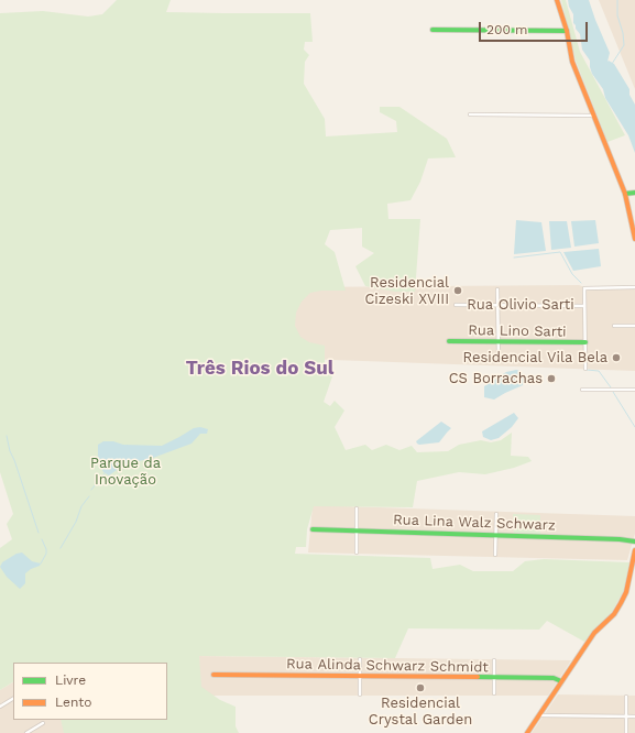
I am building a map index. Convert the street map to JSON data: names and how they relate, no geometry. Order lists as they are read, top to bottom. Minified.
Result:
{"streets":{"street":["Rua Olivio Sarti","Rua Lino Sarti","Rua Lina Walz Schwarz","Rua Alinda Schwarz Schmidt"]},"districts":["Três Rios do Sul"],"parks":["Parque da Inovação"],"places":["Residencial Cizeski XVIII","Residencial Vila Bela","CS Borrachas","Residencial Crystal Garden"],"legend":["Livre","Lento"],"scale_bar":"200 m"}
